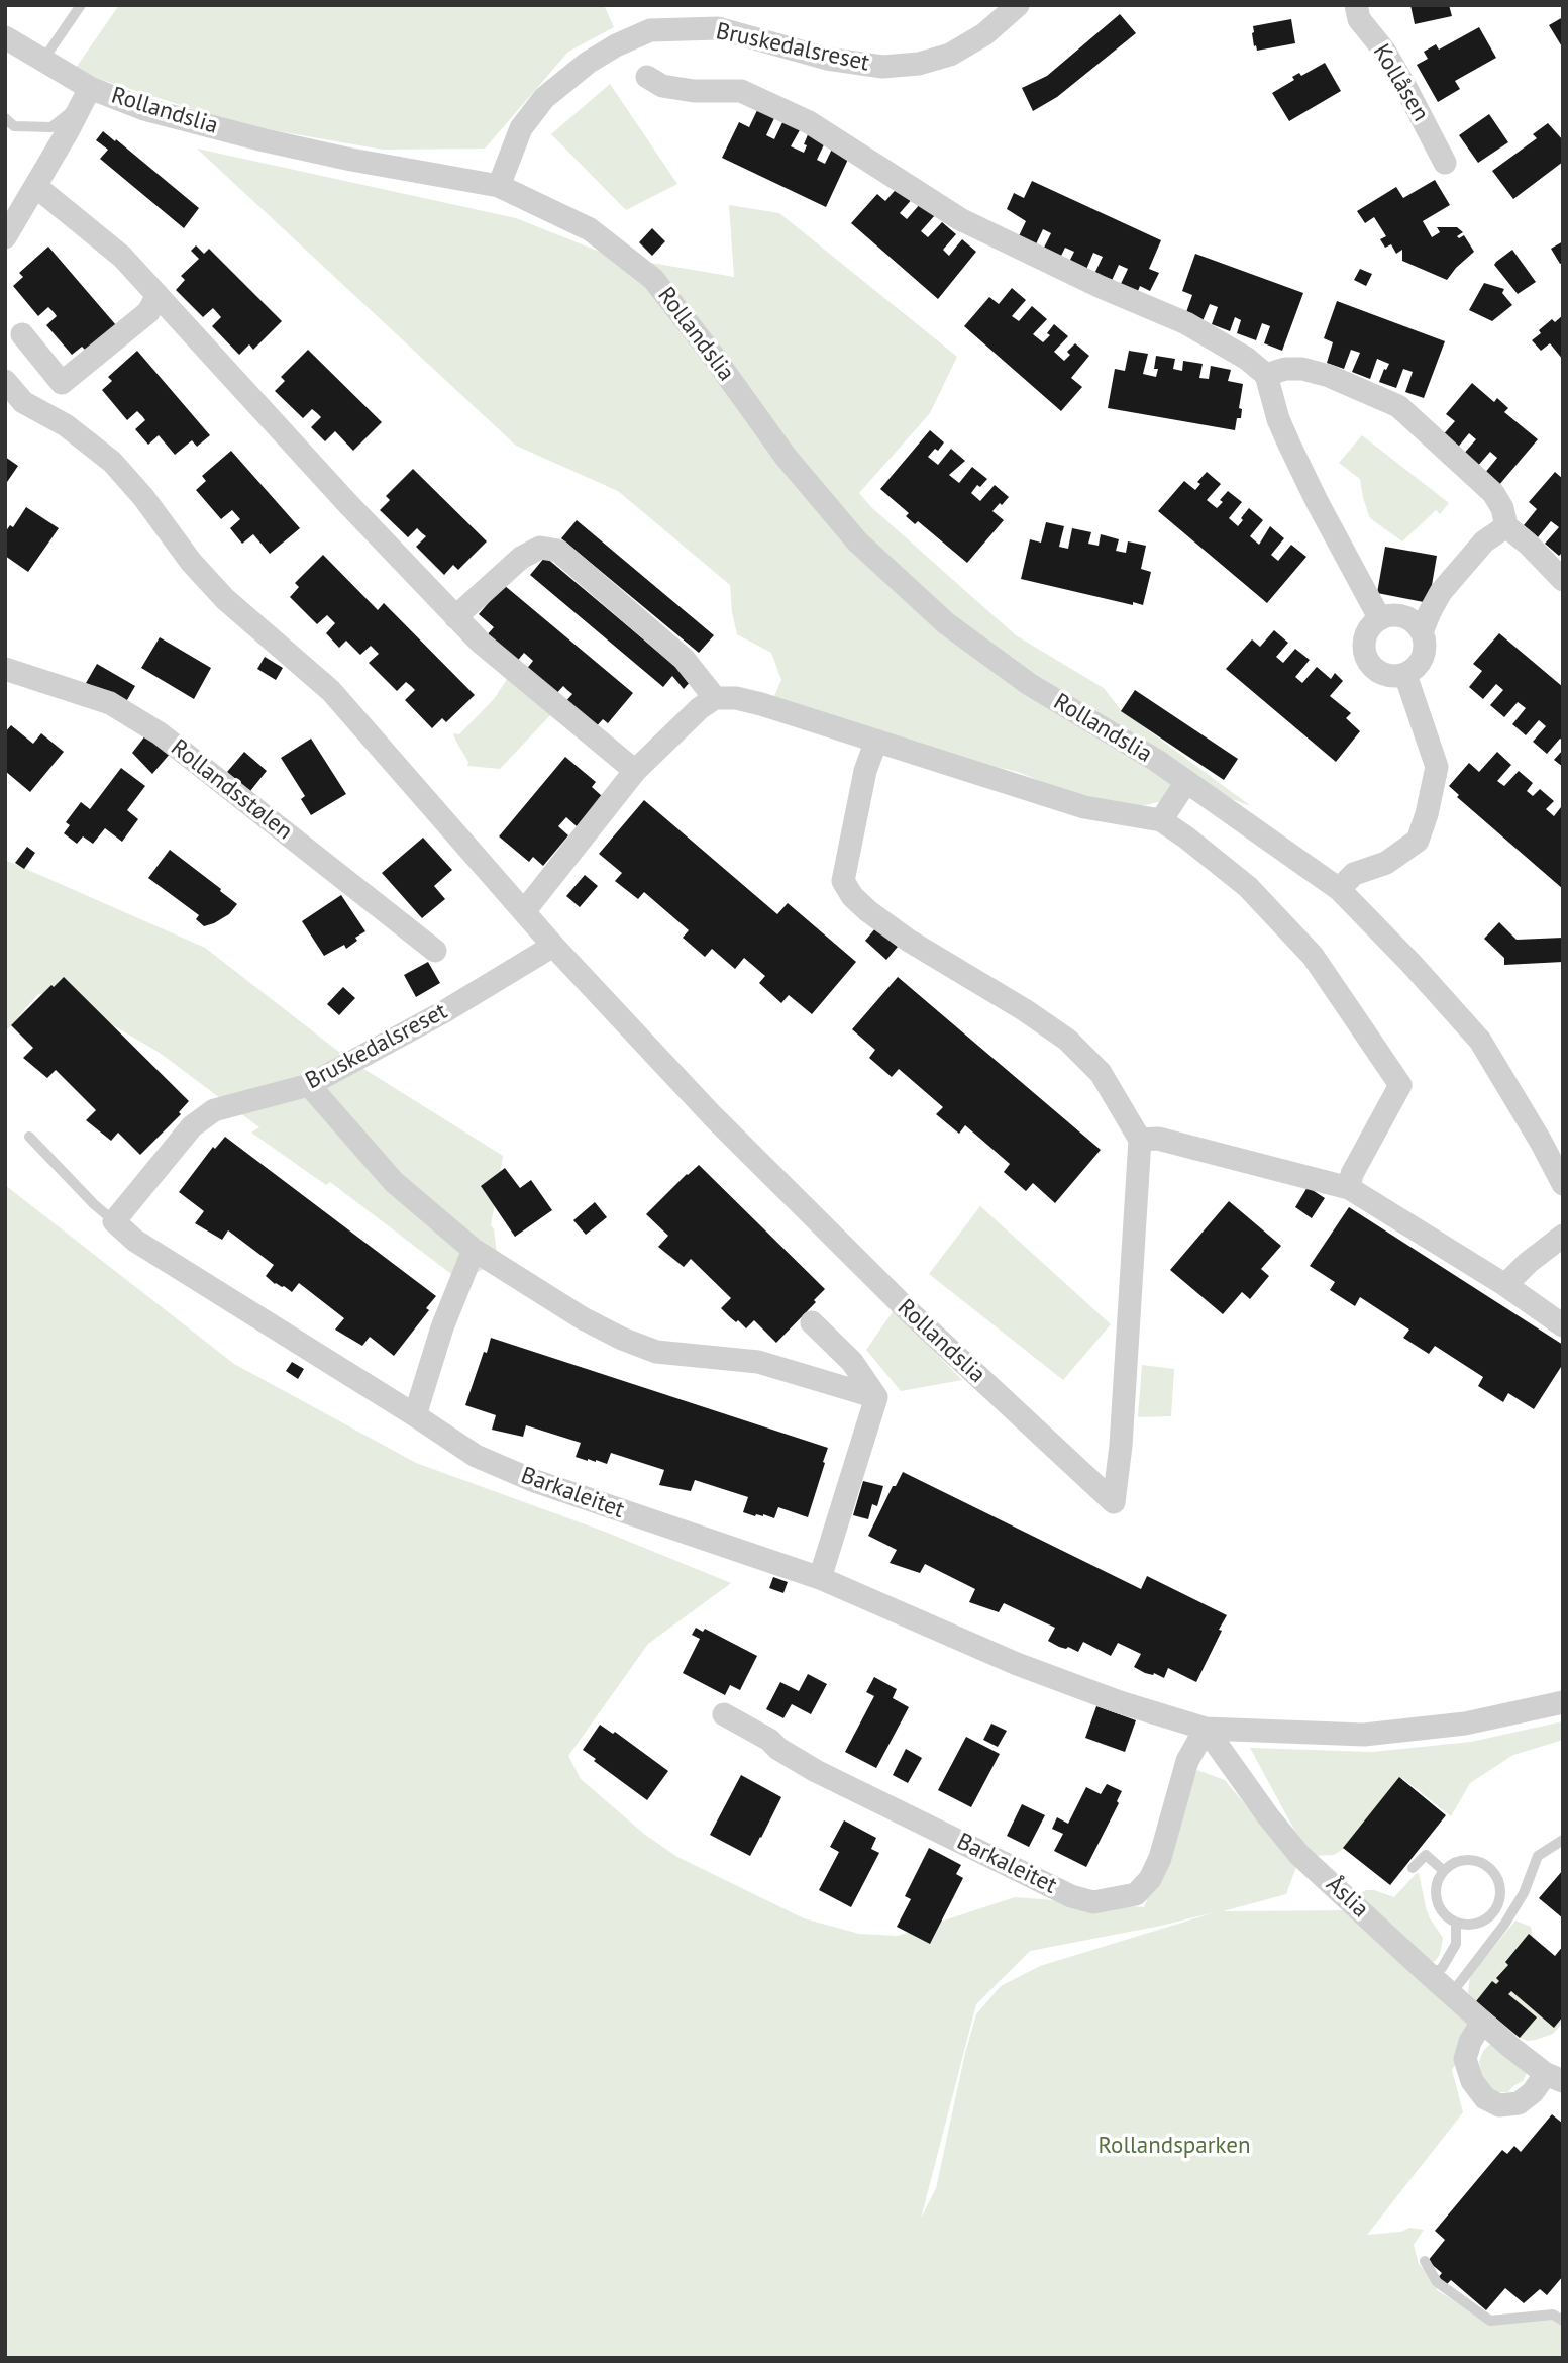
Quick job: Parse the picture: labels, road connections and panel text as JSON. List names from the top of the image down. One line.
{"streets":{"street":["Bruskedalsreset","Kollåsen","Rollandslia","Rollandsstølen","Barkaleitet","Åslia"]},"crossings":[["Bruskedalsreset","Rollandslia"],["Bruskedalsreset","Barkaleitet"],["Barkaleitet","Åslia"]],"parks":["Rollandsparken"]}
